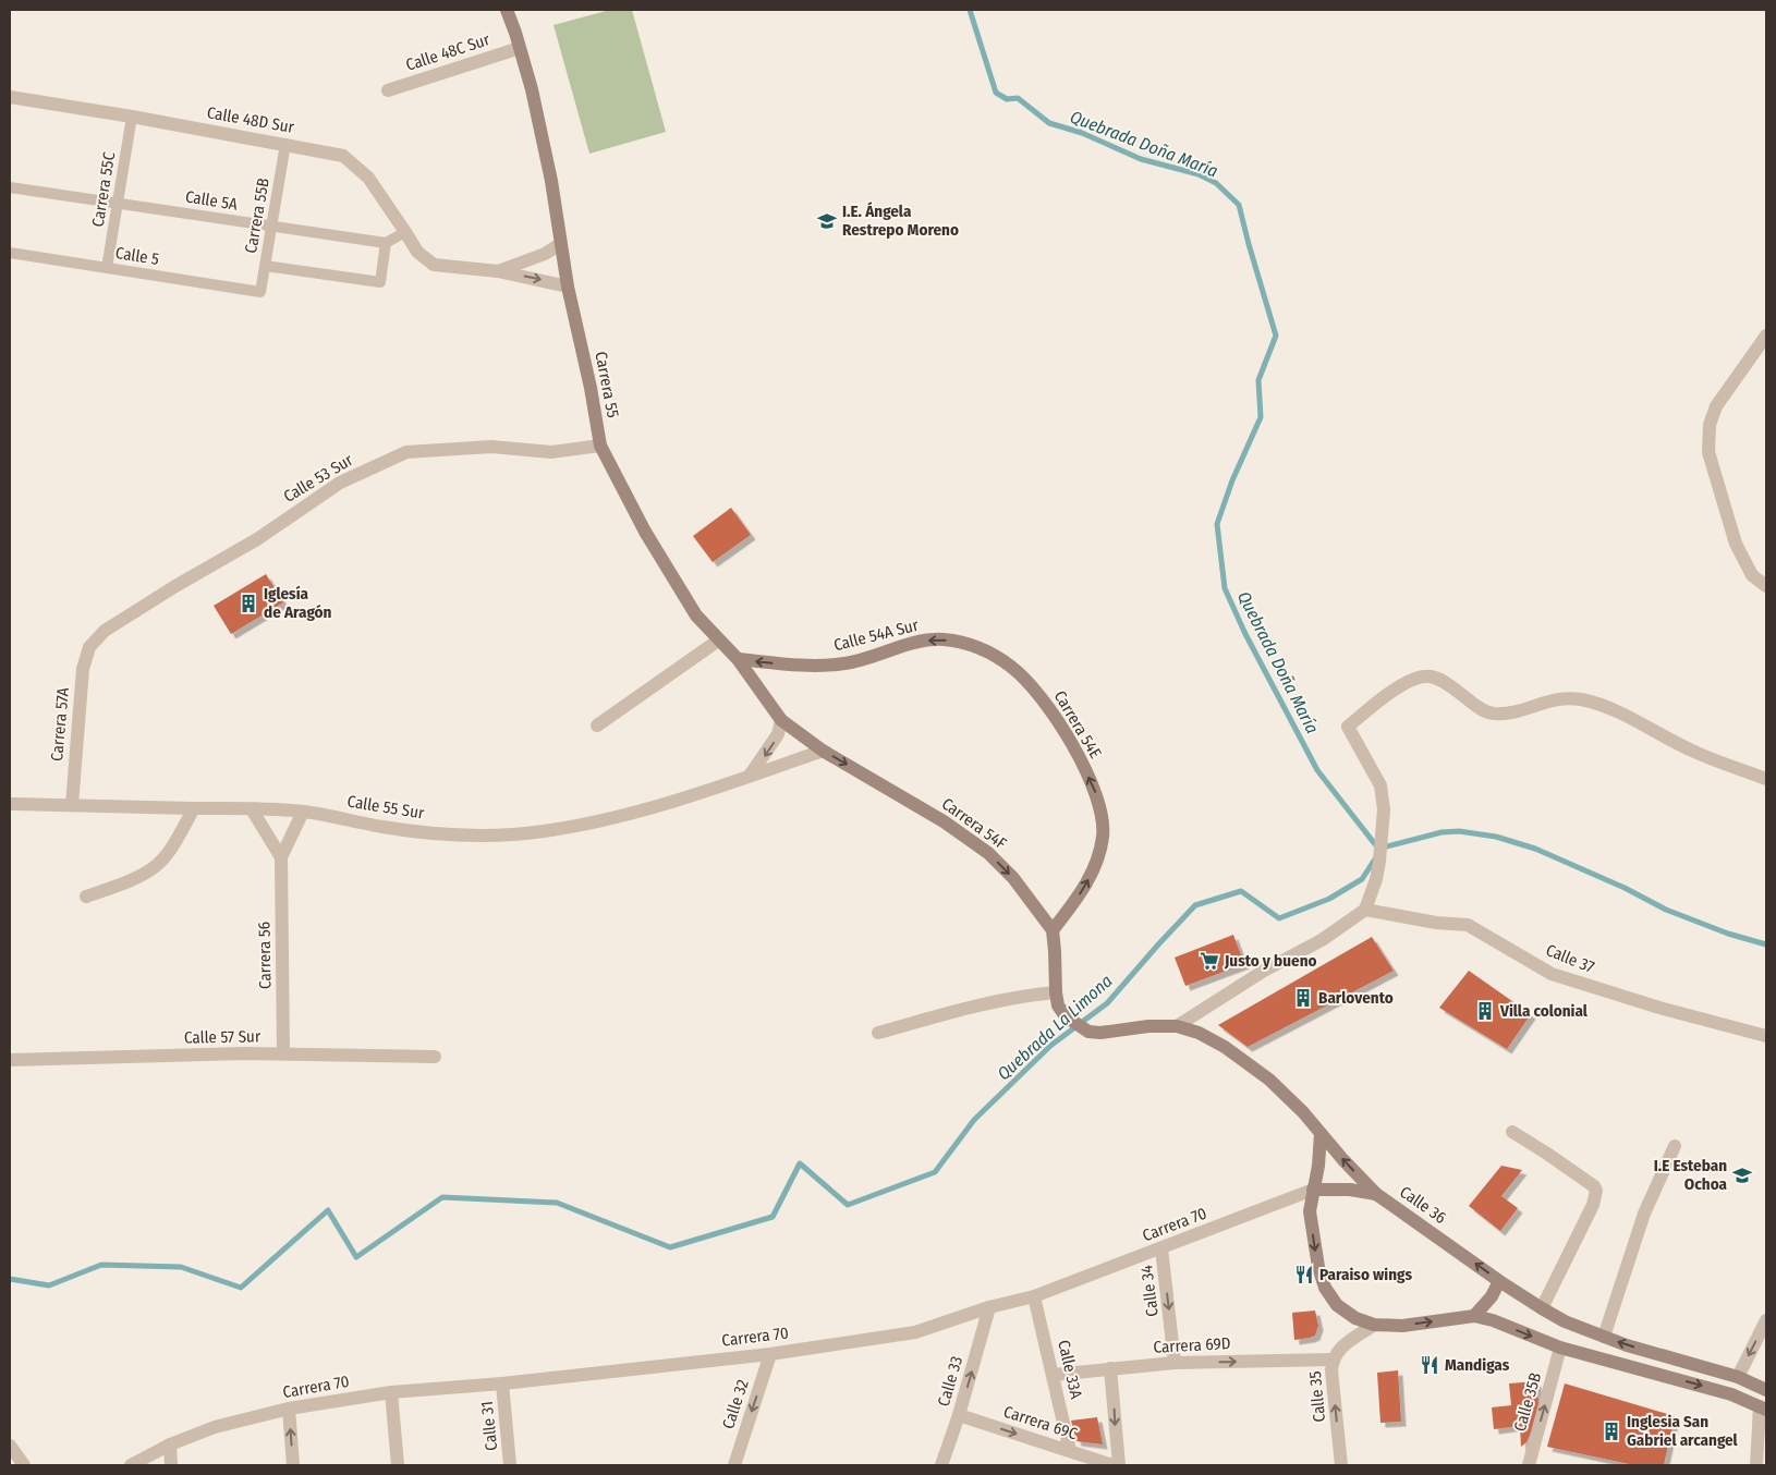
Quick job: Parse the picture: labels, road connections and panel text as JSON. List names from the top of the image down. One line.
{"streets":{"main road":["Carrera 55","Calle 54A Sur","Carrera 54E","Carrera 54F","Calle 36"],"street":["Calle 48C Sur","Calle 48D Sur","Carrera 55C","Calle 5A","Carrera 55B","Calle 5","Calle 53 Sur","Carrera 57A","Calle 55 Sur","Carrera 56","Calle 37","Calle 57 Sur","Carrera 70","Calle 34","Carrera 69D","Calle 33A","Calle 33","Calle 35","Calle 35B","Calle 32","Carrera 69C","Calle 31"]},"crossings":[["Calle 48C Sur","Carrera 55"],["Calle 48D Sur","Carrera 55C"],["Calle 48D Sur","Carrera 55B"],["Carrera 55C","Calle 5A"],["Carrera 55C","Calle 5"],["Calle 5A","Carrera 55B"],["Carrera 55B","Calle 5"],["Carrera 55","Calle 53 Sur"],["Carrera 55","Calle 54A Sur"],["Carrera 55","Carrera 54F"],["Calle 53 Sur","Carrera 57A"],["Calle 54A Sur","Carrera 54E"],["Carrera 57A","Calle 55 Sur"],["Carrera 54E","Carrera 54F"],["Calle 55 Sur","Carrera 54F"],["Calle 55 Sur","Carrera 56"],["Carrera 56","Calle 57 Sur"],["Carrera 70","Calle 34"],["Carrera 70","Calle 33A"],["Carrera 70","Calle 33"],["Carrera 70","Calle 32"],["Carrera 70","Calle 31"],["Calle 34","Carrera 69D"],["Carrera 69D","Calle 33A"],["Carrera 69D","Calle 35"],["Calle 33A","Carrera 69C"],["Calle 33","Carrera 69C"]],"one_way":["Calle 54A Sur","Carrera 54E","Carrera 54F","Calle 34","Carrera 69D","Calle 33","Calle 35","Calle 35B","Calle 32","Carrera 69C"],"water":["Quebrada Doña María","Quebrada La Limona"],"places":{"school or university":["I.E. Ángela Restrepo Moreno","I.E Esteban Ochoa"],"building":["Iglesía de Aragón","Barlovento","Villa colonial","Inglesia San Gabriel arcangel"],"supermarket":["Justo y bueno"],"restaurant":["Paraiso wings","Mandigas"]}}
